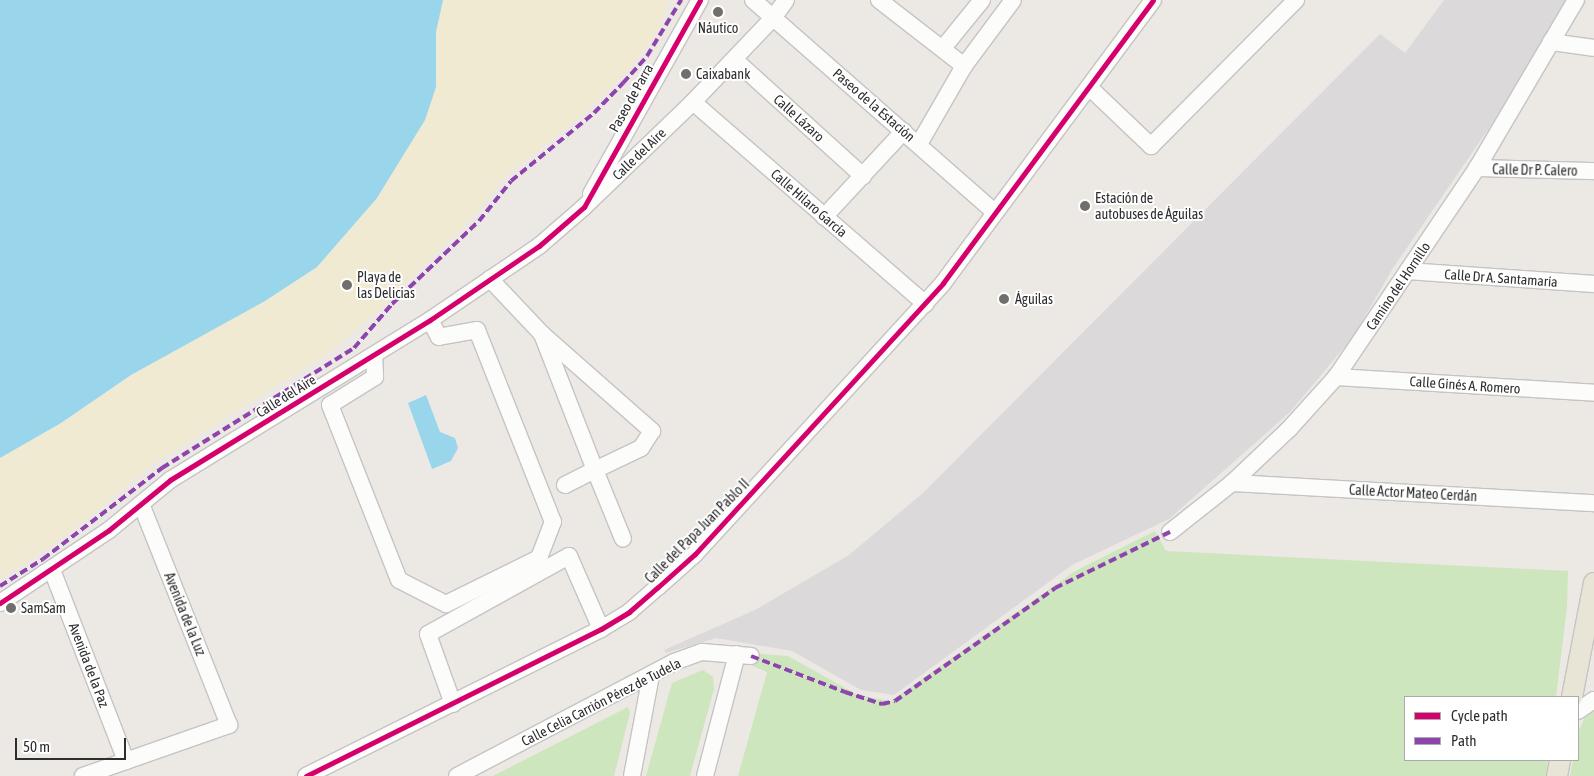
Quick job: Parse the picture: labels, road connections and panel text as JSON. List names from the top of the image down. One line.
{"streets":{"street":["Paseo de Parra","Paseo de la Estación","Calle Lázaro","Calle del Aire","Calle Dr P. Calero","Calle Hilaro García","Calle Dr A. Santamaría","Camino del Hornillo","Calle Ginés A. Romero","Calle Actor Mateo Cerdán","Calle del Papa Juan Pablo II","Avenida de la Luz","Avenida de la Paz","Calle Celia Carrión Pérez de Tudela"]},"crossings":[["Paseo de Parra","Calle del Aire"],["Paseo de la Estación","Calle del Aire"],["Paseo de la Estación","Calle del Papa Juan Pablo II"],["Calle Lázaro","Calle del Aire"],["Calle del Aire","Calle Hilaro García"],["Calle del Aire","Avenida de la Luz"],["Calle del Aire","Avenida de la Paz"],["Calle Dr P. Calero","Camino del Hornillo"],["Calle Hilaro García","Calle del Papa Juan Pablo II"],["Calle Dr A. Santamaría","Camino del Hornillo"],["Camino del Hornillo","Calle Ginés A. Romero"],["Camino del Hornillo","Calle Actor Mateo Cerdán"],["Avenida de la Luz","Avenida de la Paz"]],"places":["Náutico","Caixabank","Estación de autobuses de Águilas","Playa de las Delicias","Águilas","SamSam"],"legend":["Cycle path","Path"],"scale_bar":"50 m"}
